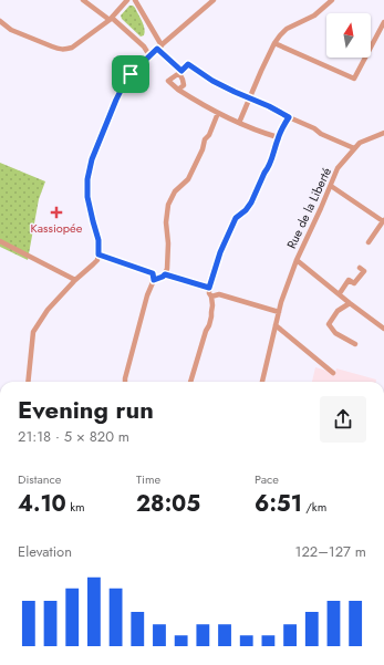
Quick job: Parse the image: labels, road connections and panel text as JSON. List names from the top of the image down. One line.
{"streets":{"street":["Rue de la Liberté"]},"places":{"health":["Kassiopée"]},"north":"top","page":{"heading":["Evening run","21:18 · 5 × 820 m"],"stats":[["Distance","4.10 km"],["Time","28:05"],["Pace","6:51 /km"]],"chart":["Elevation","122–127 m"]}}
